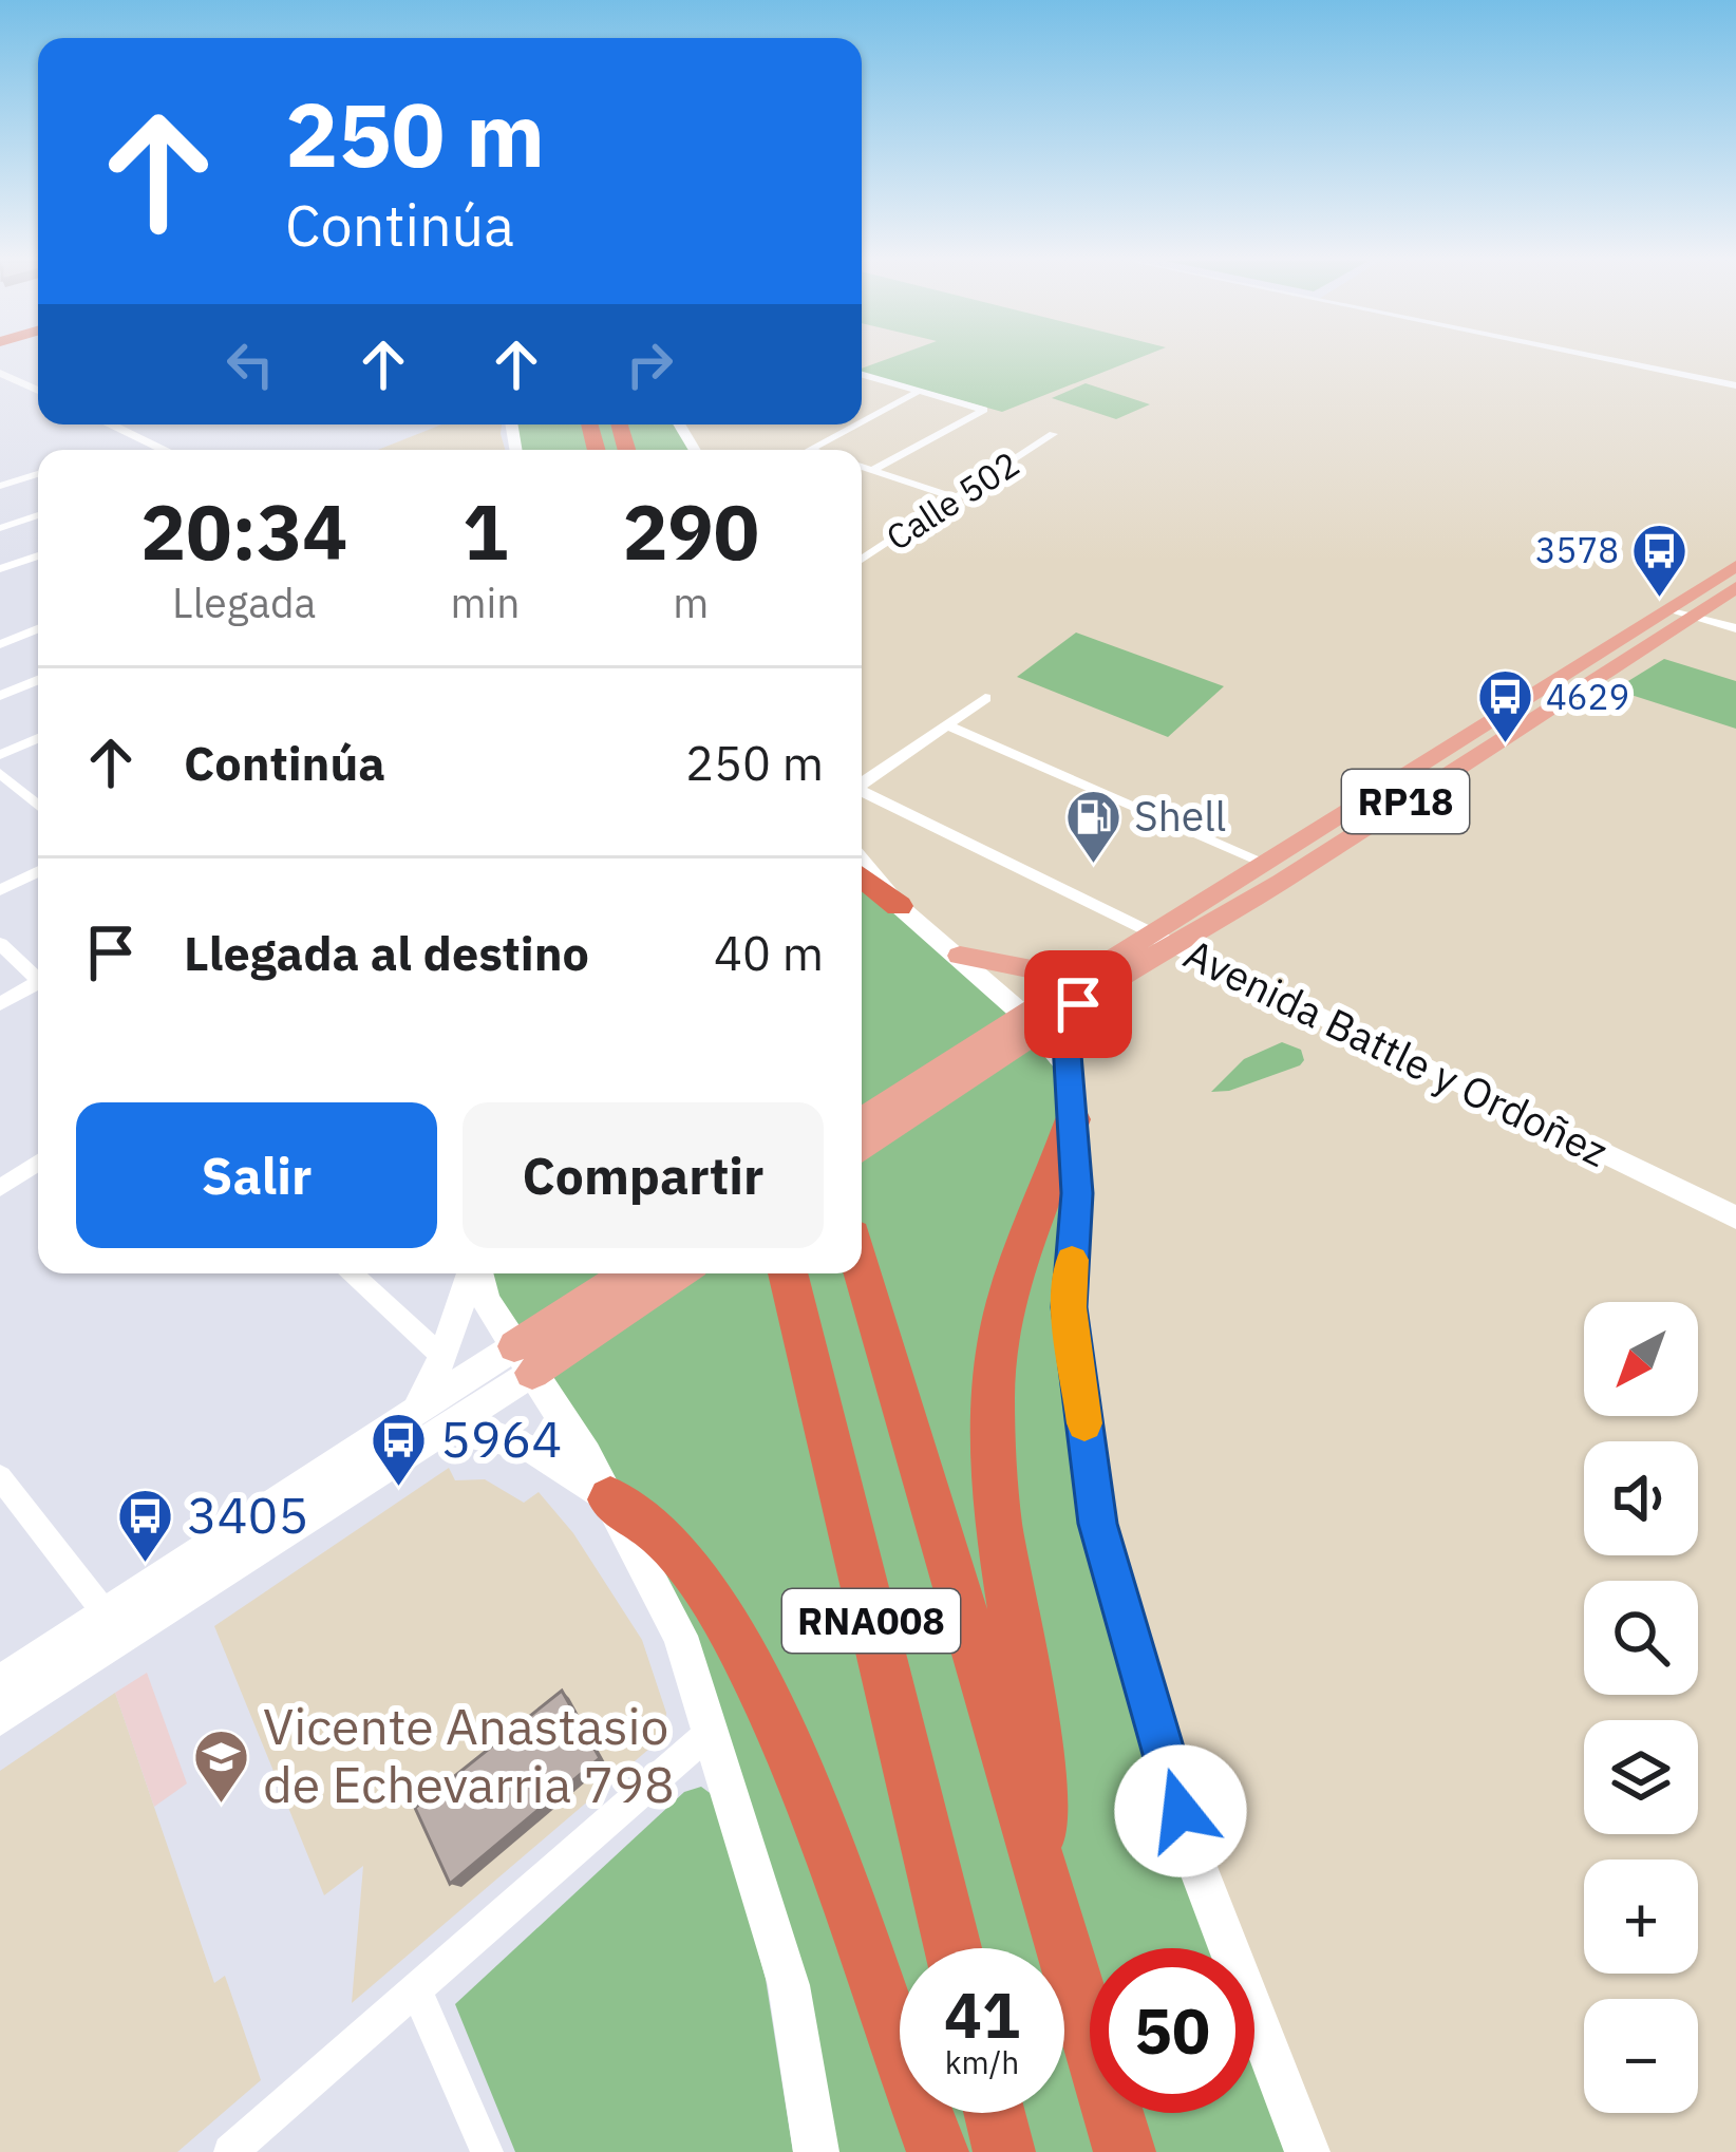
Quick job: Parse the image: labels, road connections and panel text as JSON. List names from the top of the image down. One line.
{"streets":{"highway":["RNA008"],"main road":["RP18","Avenida Battle y Ordoñez"],"street":["Calle 502"]},"crossings":[["RP18","Avenida Battle y Ordoñez"]],"places":{"bus stop":["3578","4629","5964","3405"],"fuel station":["Shell"],"school or university":["Vicente Anastasio de Echevarria 798"]},"north":"bottom left","page":{"turn":["250 m","Continúa"],"eta":["20:34","Llegada","1","min","290","m"],"list":[{"name":"Continúa","value":"250 m"},{"name":"Llegada al destino","value":"40 m"}],"buttons":["Salir","Compartir"],"map_buttons":["+","−"],"speed":"41 km/h","limit":"50"}}
